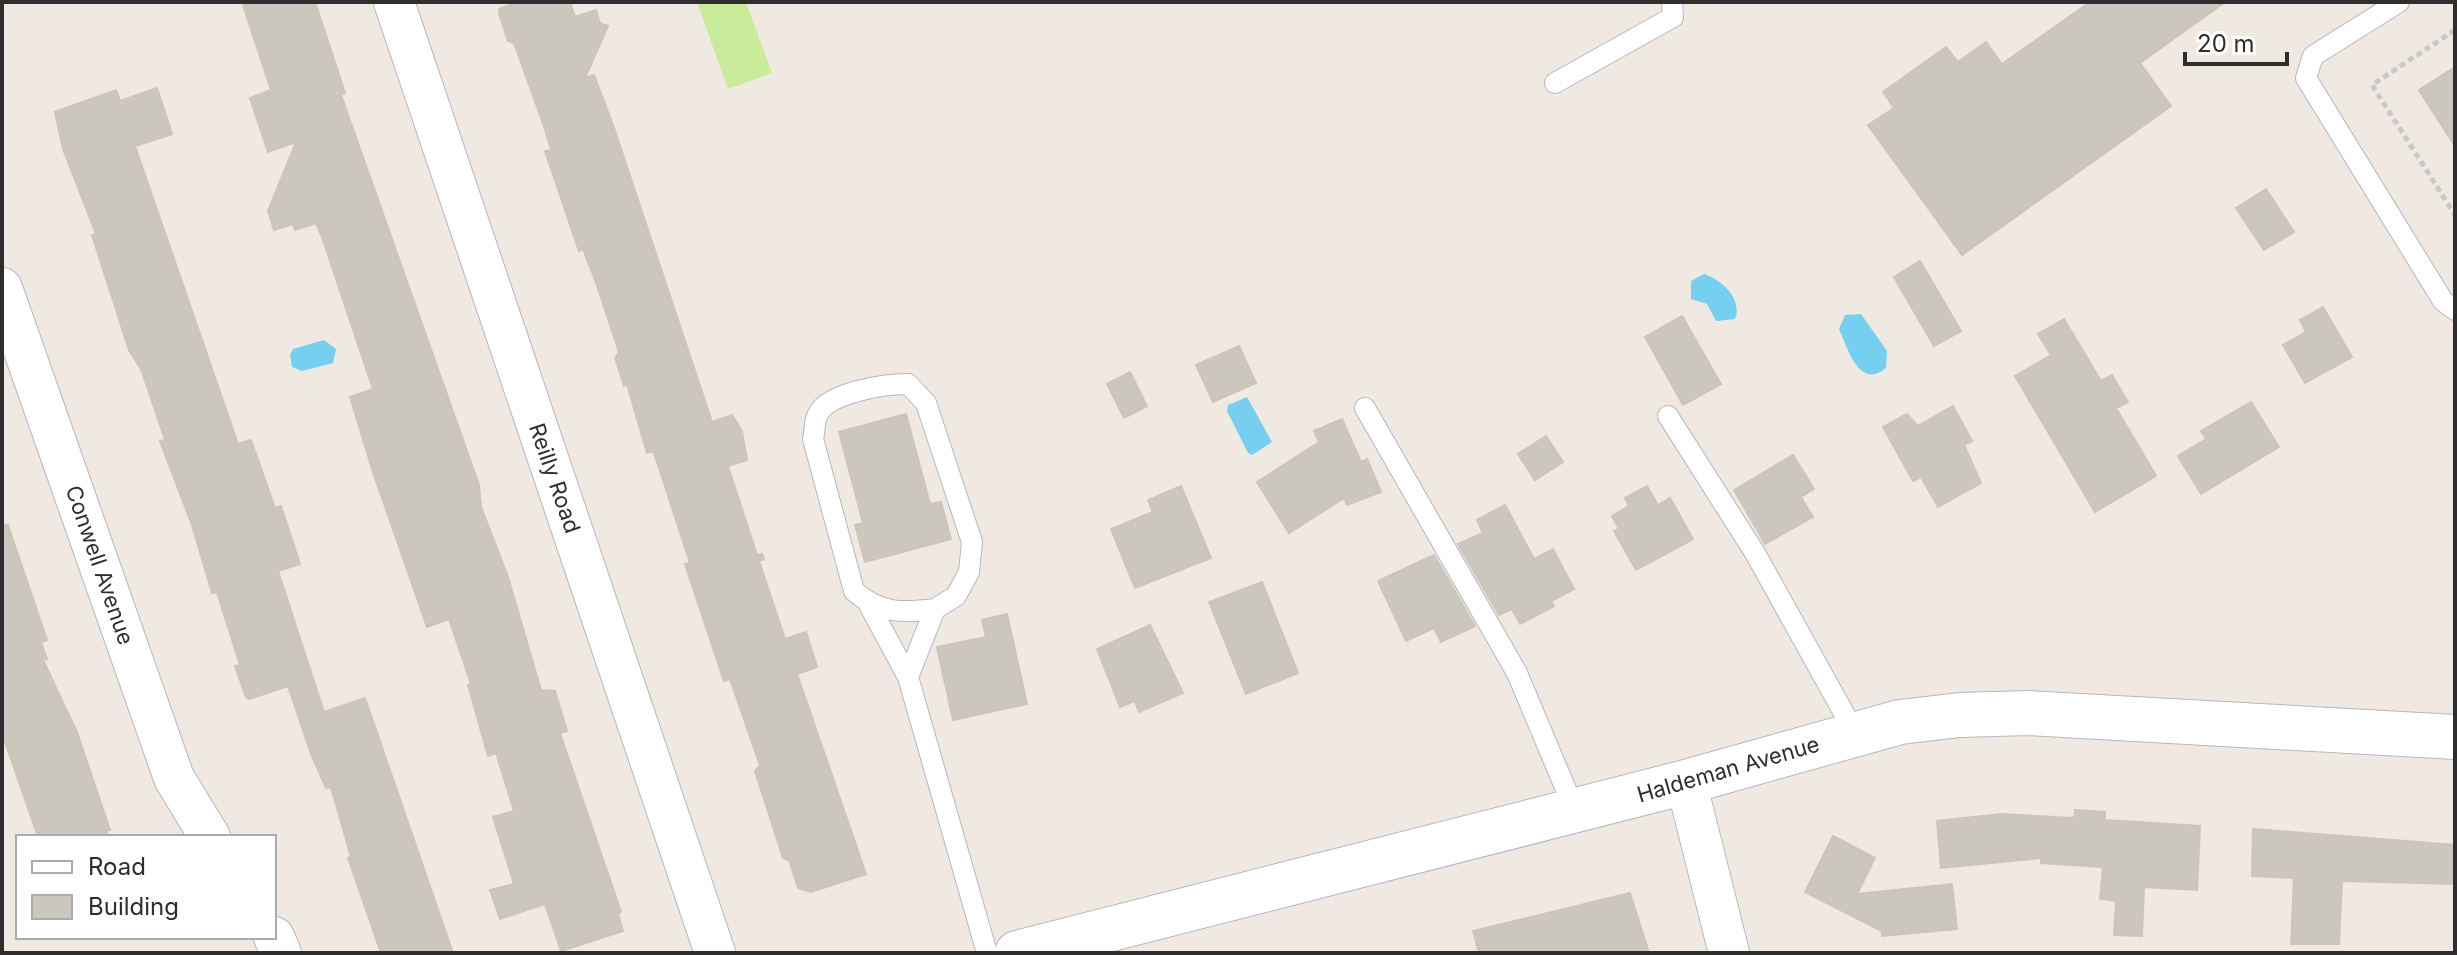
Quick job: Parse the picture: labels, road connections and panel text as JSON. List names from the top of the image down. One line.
{"streets":{"main road":["Haldeman Avenue"],"street":["Reilly Road","Conwell Avenue"]},"legend":["Road","Building"],"scale_bar":"20 m"}
